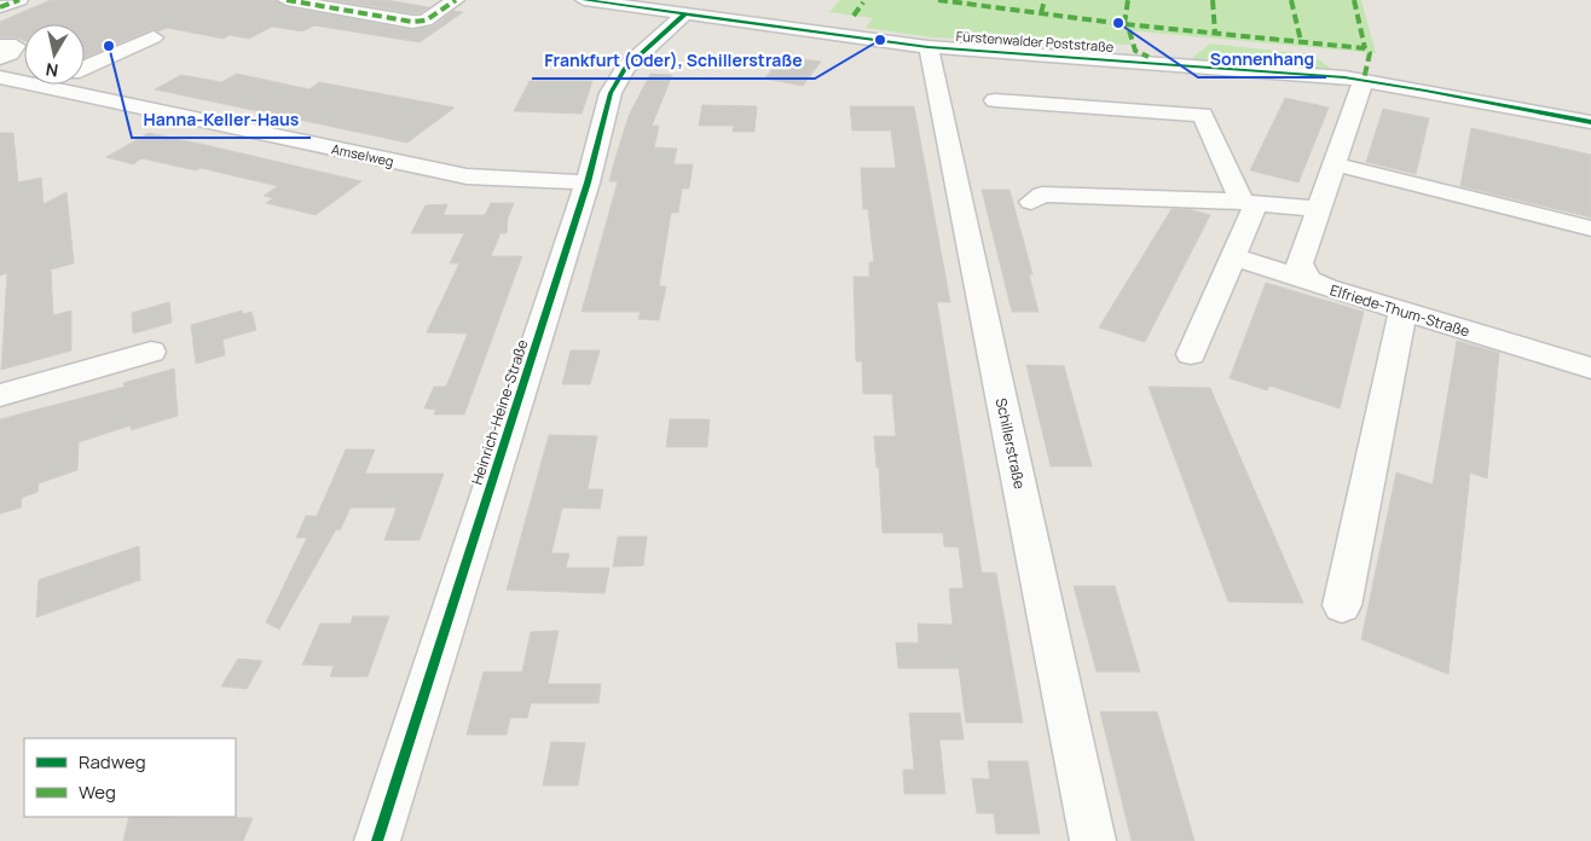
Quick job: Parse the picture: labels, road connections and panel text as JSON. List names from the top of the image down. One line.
{"streets":{"street":["Fürstenwalder Poststraße","Amselweg","Elfriede-Thum-Straße","Heinrich-Heine-Straße","Schillerstraße"]},"crossings":[["Fürstenwalder Poststraße","Heinrich-Heine-Straße"],["Fürstenwalder Poststraße","Schillerstraße"],["Amselweg","Heinrich-Heine-Straße"]],"places":["Sonnenhang","Frankfurt (Oder), Schillerstraße","Hanna-Keller-Haus"],"legend":["Radweg","Weg"],"north":"bottom"}
